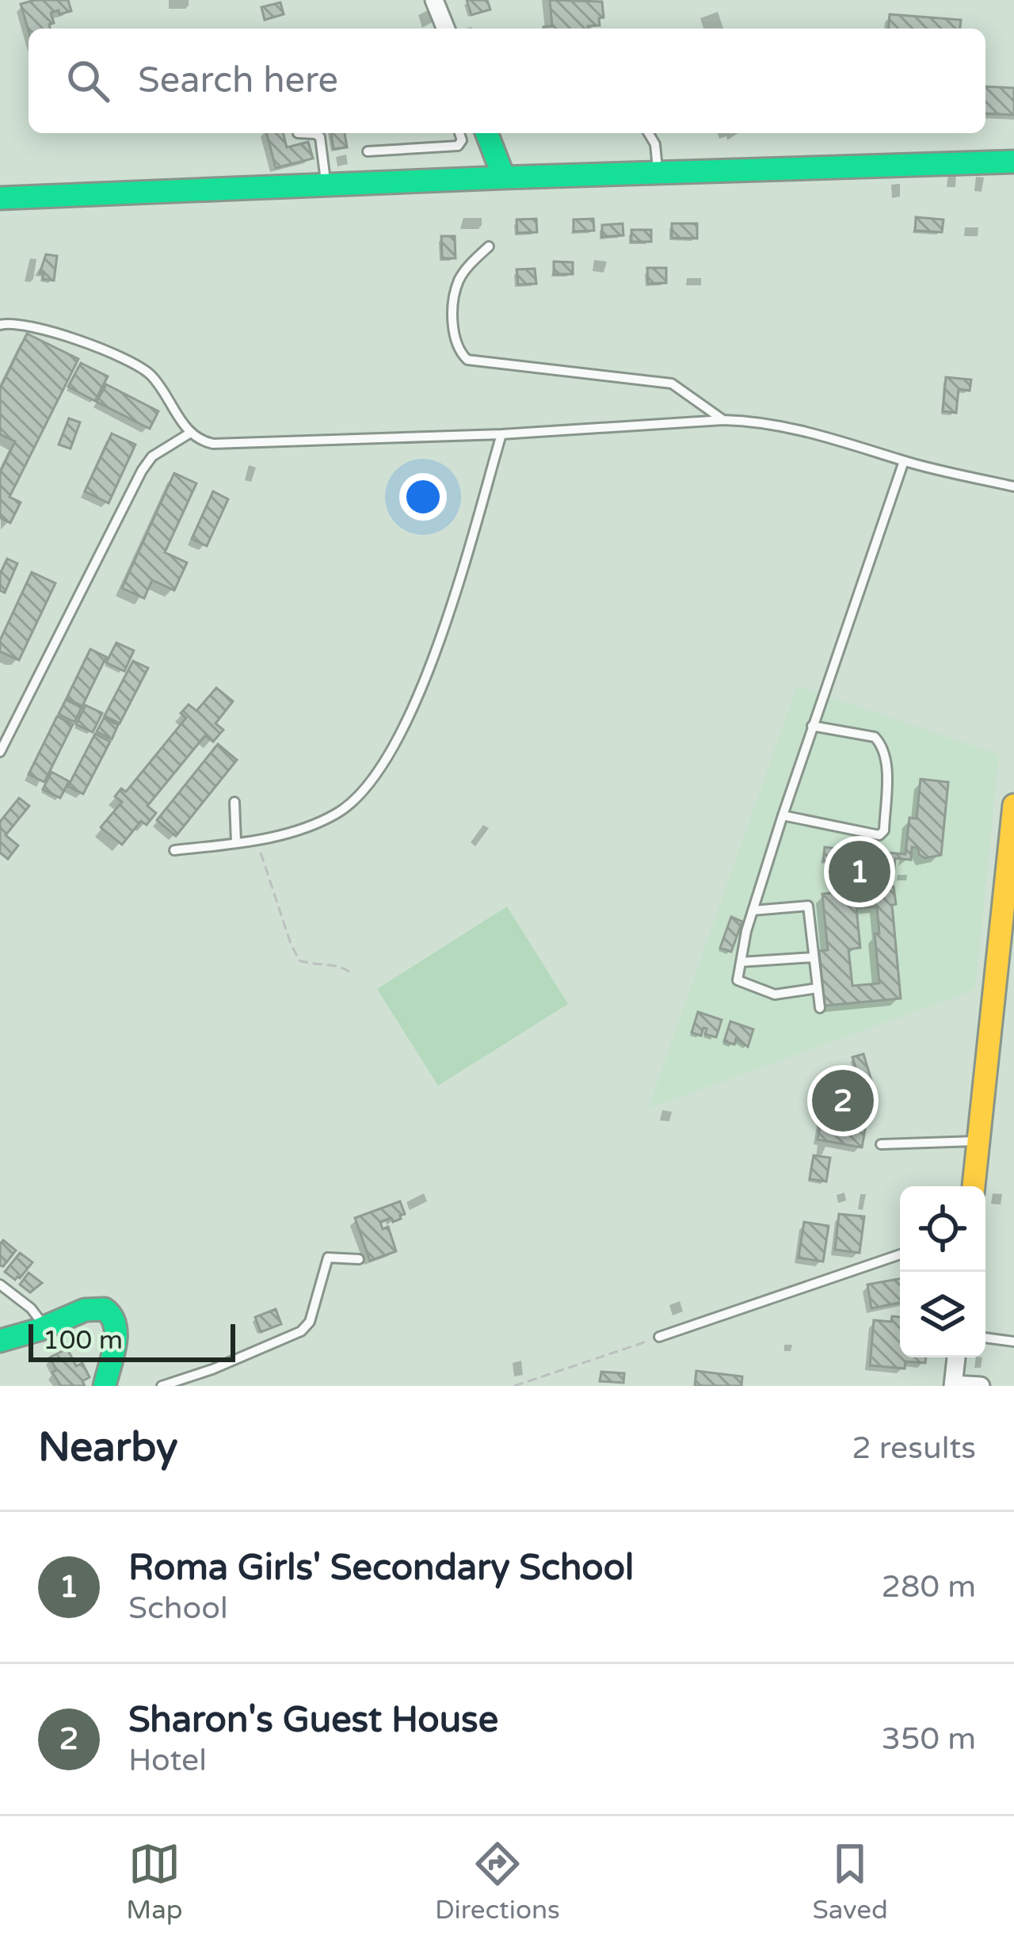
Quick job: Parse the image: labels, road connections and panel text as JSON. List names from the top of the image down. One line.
{"scale_bar":"100 m","page":{"search":"Search here","pins":["1","2"],"scale":"100 m","heading":["Nearby","2 results"],"list":[{"mark":"1","name":"Roma Girls' Secondary School","note":"School","value":"280 m"},{"mark":"2","name":"Sharon's Guest House","note":"Hotel","value":"350 m"}],"nav":["Map","Directions","Saved"]}}
